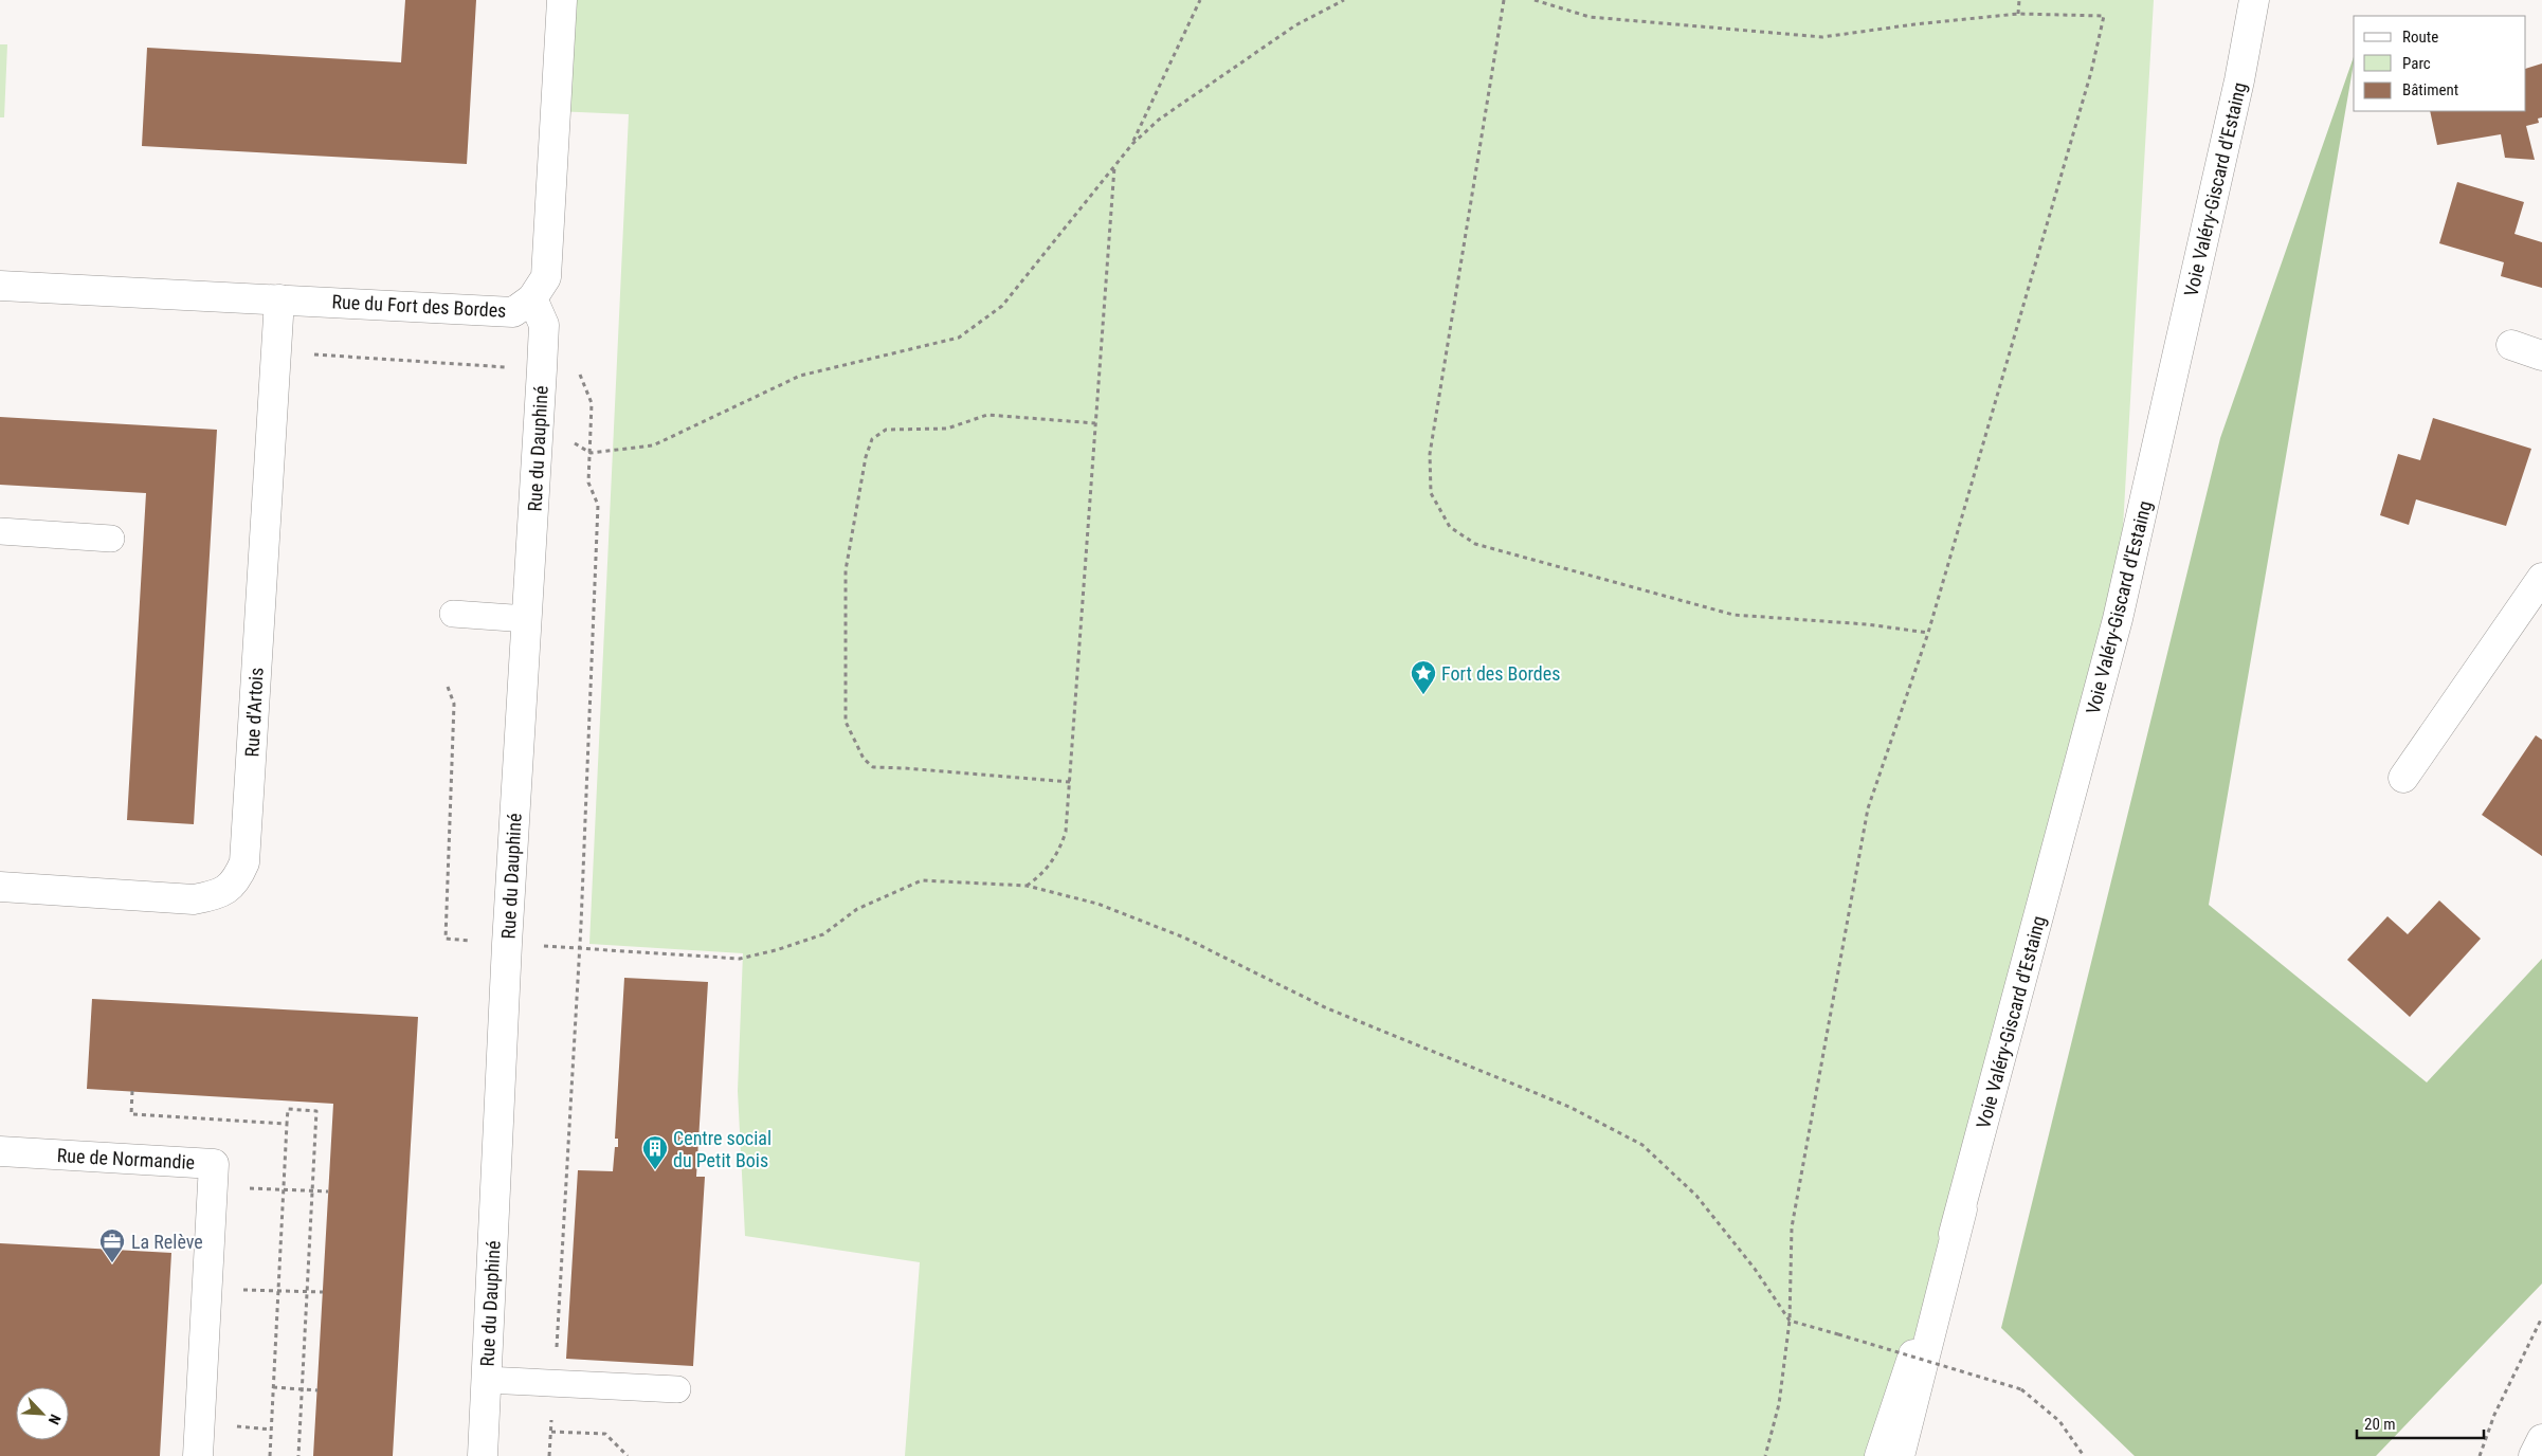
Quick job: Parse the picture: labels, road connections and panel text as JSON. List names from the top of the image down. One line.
{"streets":{"main road":["Voie Valéry-Giscard d'Estaing","Rue du Fort des Bordes","Rue du Dauphiné","Rue d'Artois","Rue de Normandie"]},"crossings":[["Rue du Fort des Bordes","Rue du Dauphiné"],["Rue du Fort des Bordes","Rue d'Artois"]],"places":{"place":["Fort des Bordes"],"building":["Centre social du Petit Bois"],"office":["La Relève"]},"legend":["Route","Parc","Bâtiment"],"scale_bar":"20 m","north":"bottom right"}
